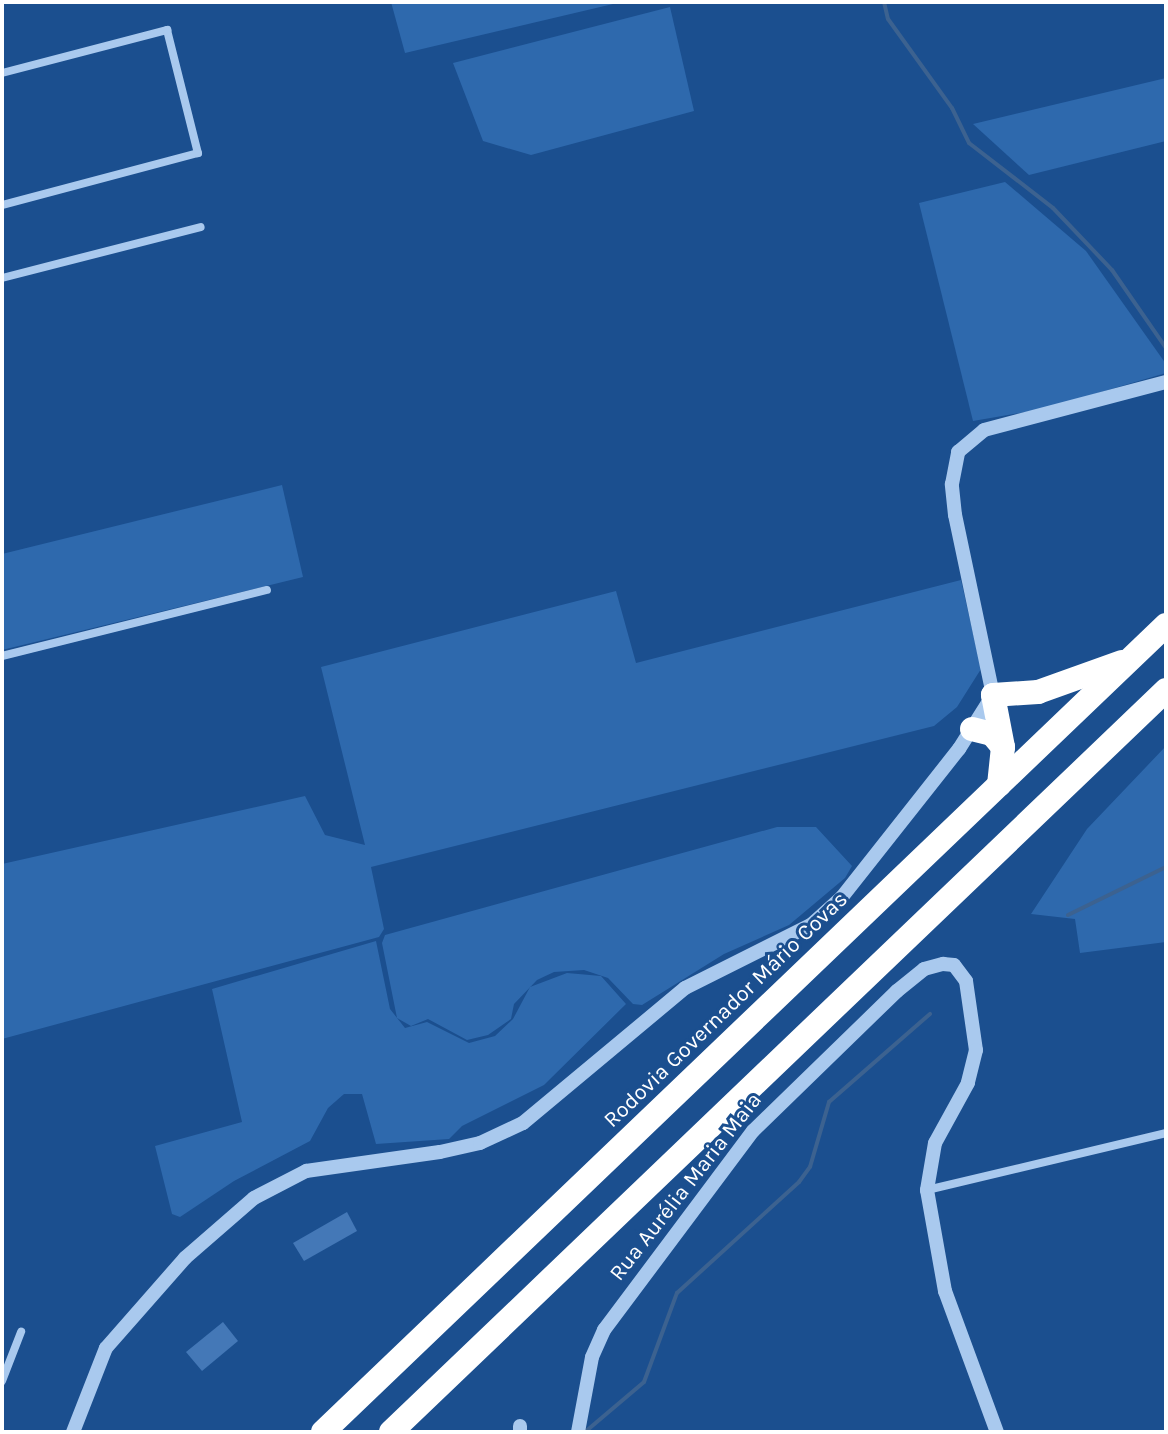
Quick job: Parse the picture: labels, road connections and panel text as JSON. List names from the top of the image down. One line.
{"streets":{"highway":["Rodovia Governador Mário Covas"],"street":["Rua Aurélia Maria Maia"]}}
